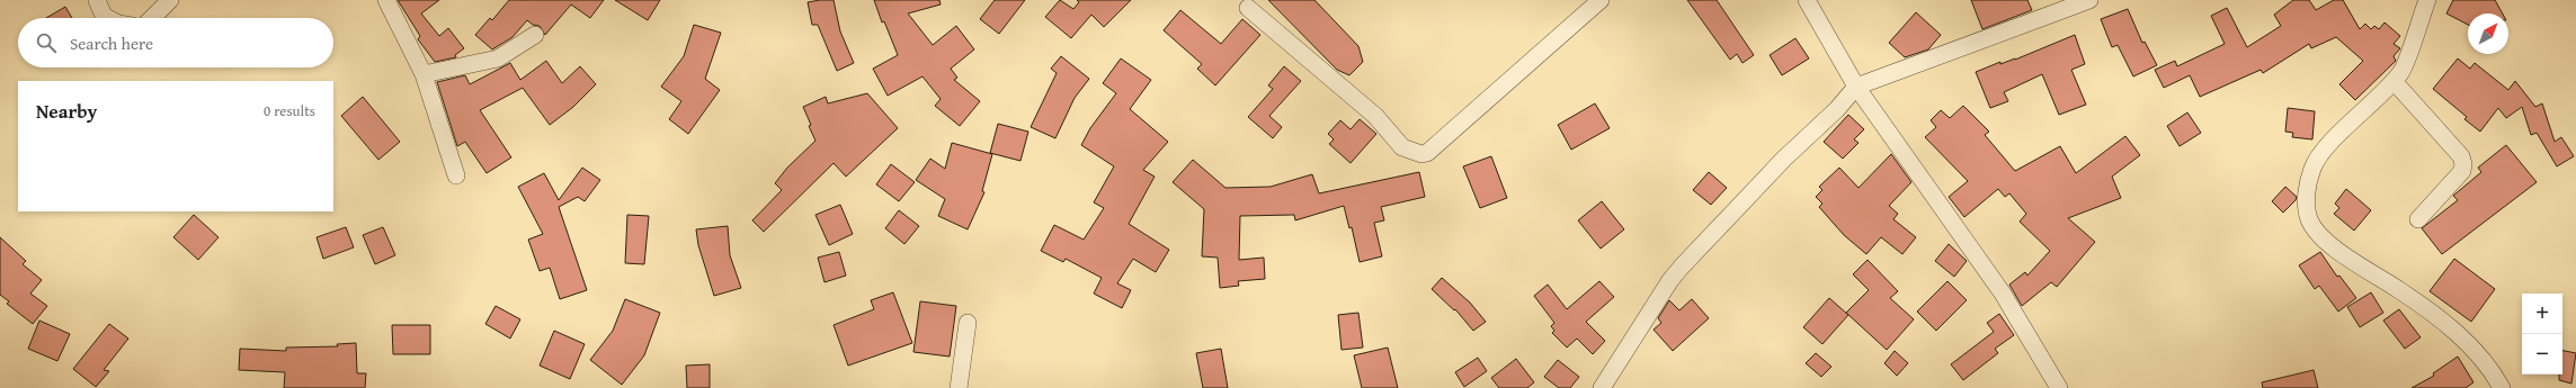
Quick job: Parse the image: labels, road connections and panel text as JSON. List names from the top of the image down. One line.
{"north":"top right","page":{"search":"Search here","heading":["Nearby","0 results"],"map_buttons":["+","−"]}}
